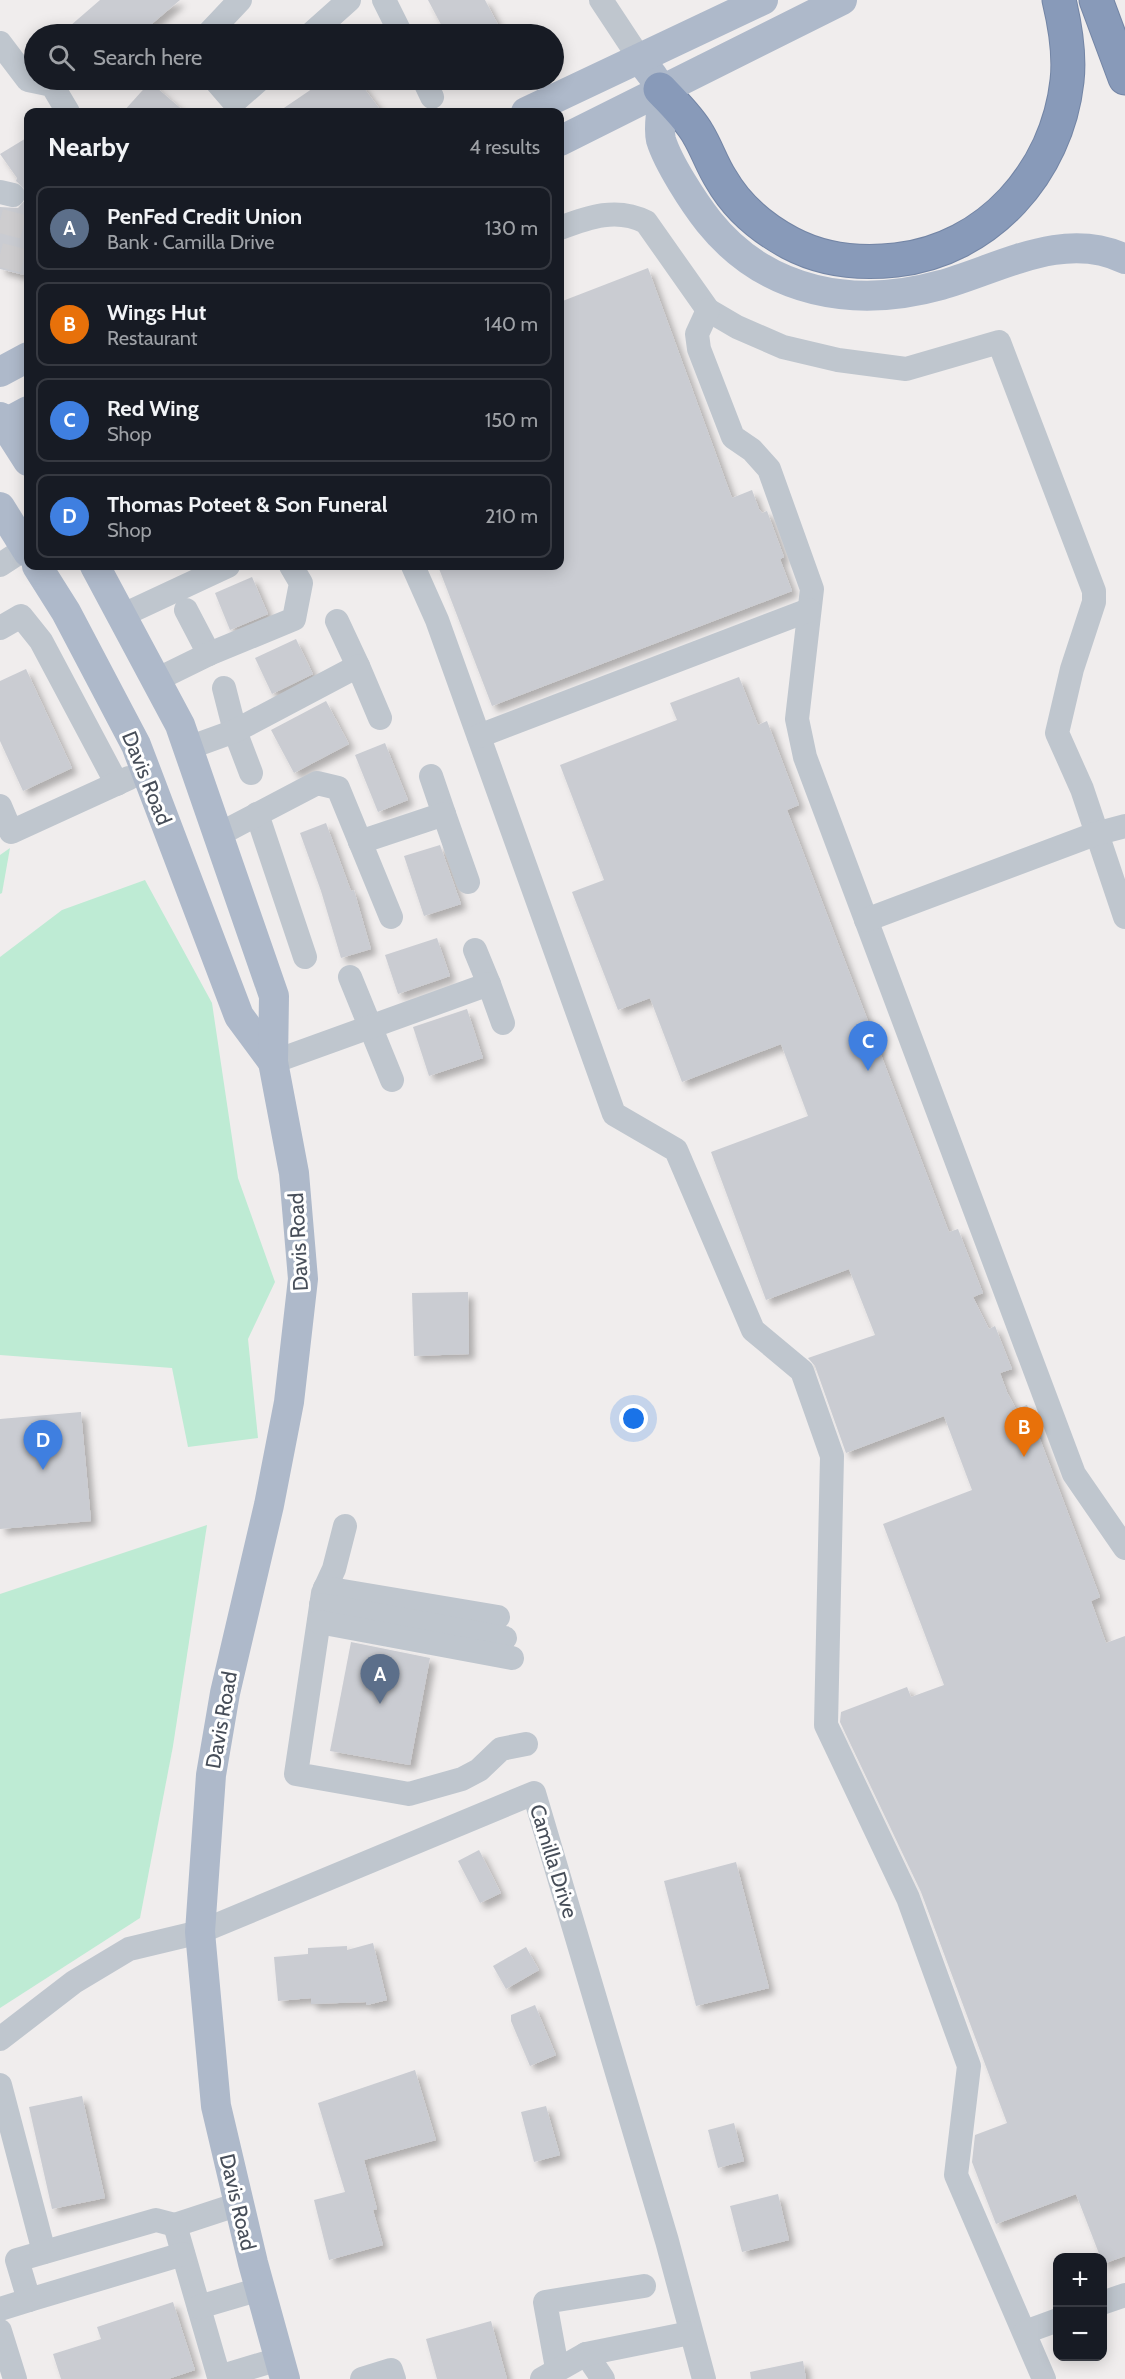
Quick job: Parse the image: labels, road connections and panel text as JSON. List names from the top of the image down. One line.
{"streets":{"main road":["Davis Road"],"street":["Camilla Drive"]},"crossings":[["Davis Road","Camilla Drive"]],"page":{"search":"Search here","heading":["Nearby","4 results"],"list":[{"mark":"A","name":"PenFed Credit Union","note":"Bank · Camilla Drive","value":"130 m"},{"mark":"B","name":"Wings Hut","note":"Restaurant","value":"140 m"},{"mark":"C","name":"Red Wing","note":"Shop","value":"150 m"},{"mark":"D","name":"Thomas Poteet & Son Funeral","note":"Shop","value":"210 m"}],"pins":["C","B","D","A"],"map_buttons":["+","−"]}}
